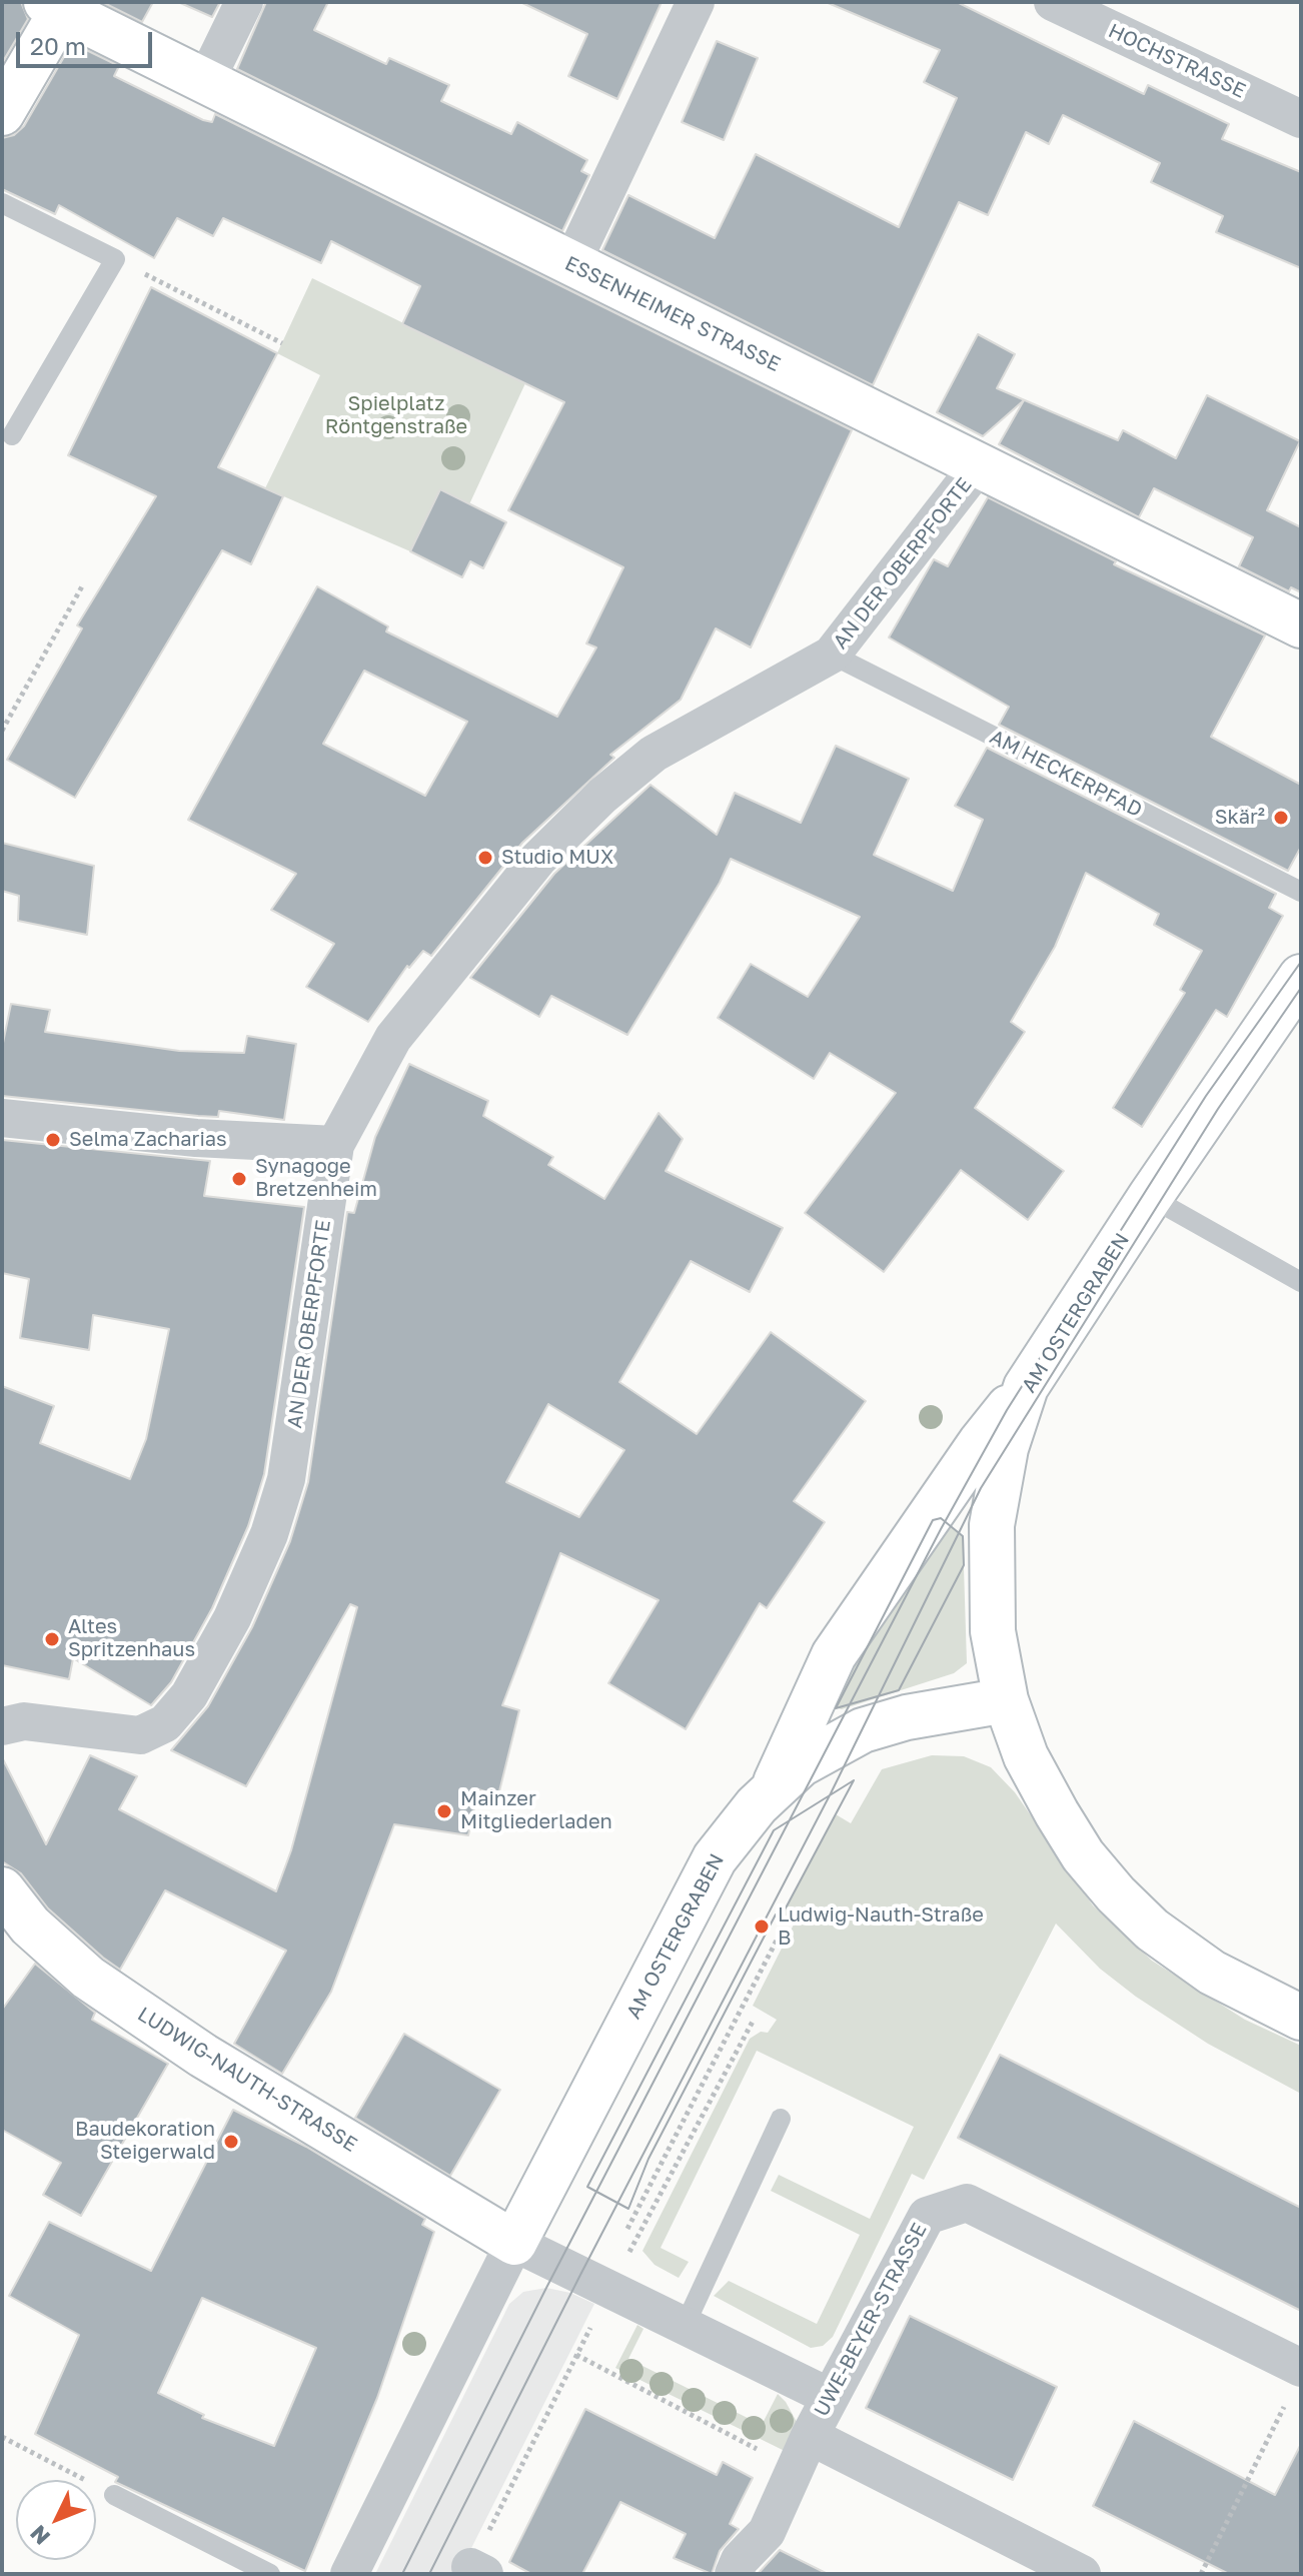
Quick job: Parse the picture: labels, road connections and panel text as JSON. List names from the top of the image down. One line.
{"streets":{"street":["HOCHSTRASSE","ESSENHEIMER STRASSE","AN DER OBERPFORTE","AM OSTERGRABEN","LUDWIG-NAUTH-STRASSE","UWE-BEYER-STRASSE"],"lane":["AM HECKERPFAD"]},"crossings":[["ESSENHEIMER STRASSE","AN DER OBERPFORTE"],["AN DER OBERPFORTE","AM HECKERPFAD"],["AM OSTERGRABEN","LUDWIG-NAUTH-STRASSE"]],"parks":["Spielplatz Röntgenstraße"],"places":["Skär²","Studio MUX","Selma Zacharias","Synagoge Bretzenheim","Altes Spritzenhaus","Mainzer Mitgliederladen","Ludwig-Nauth-Straße B","Baudekoration Steigerwald"],"scale_bar":"20 m","north":"bottom left"}
